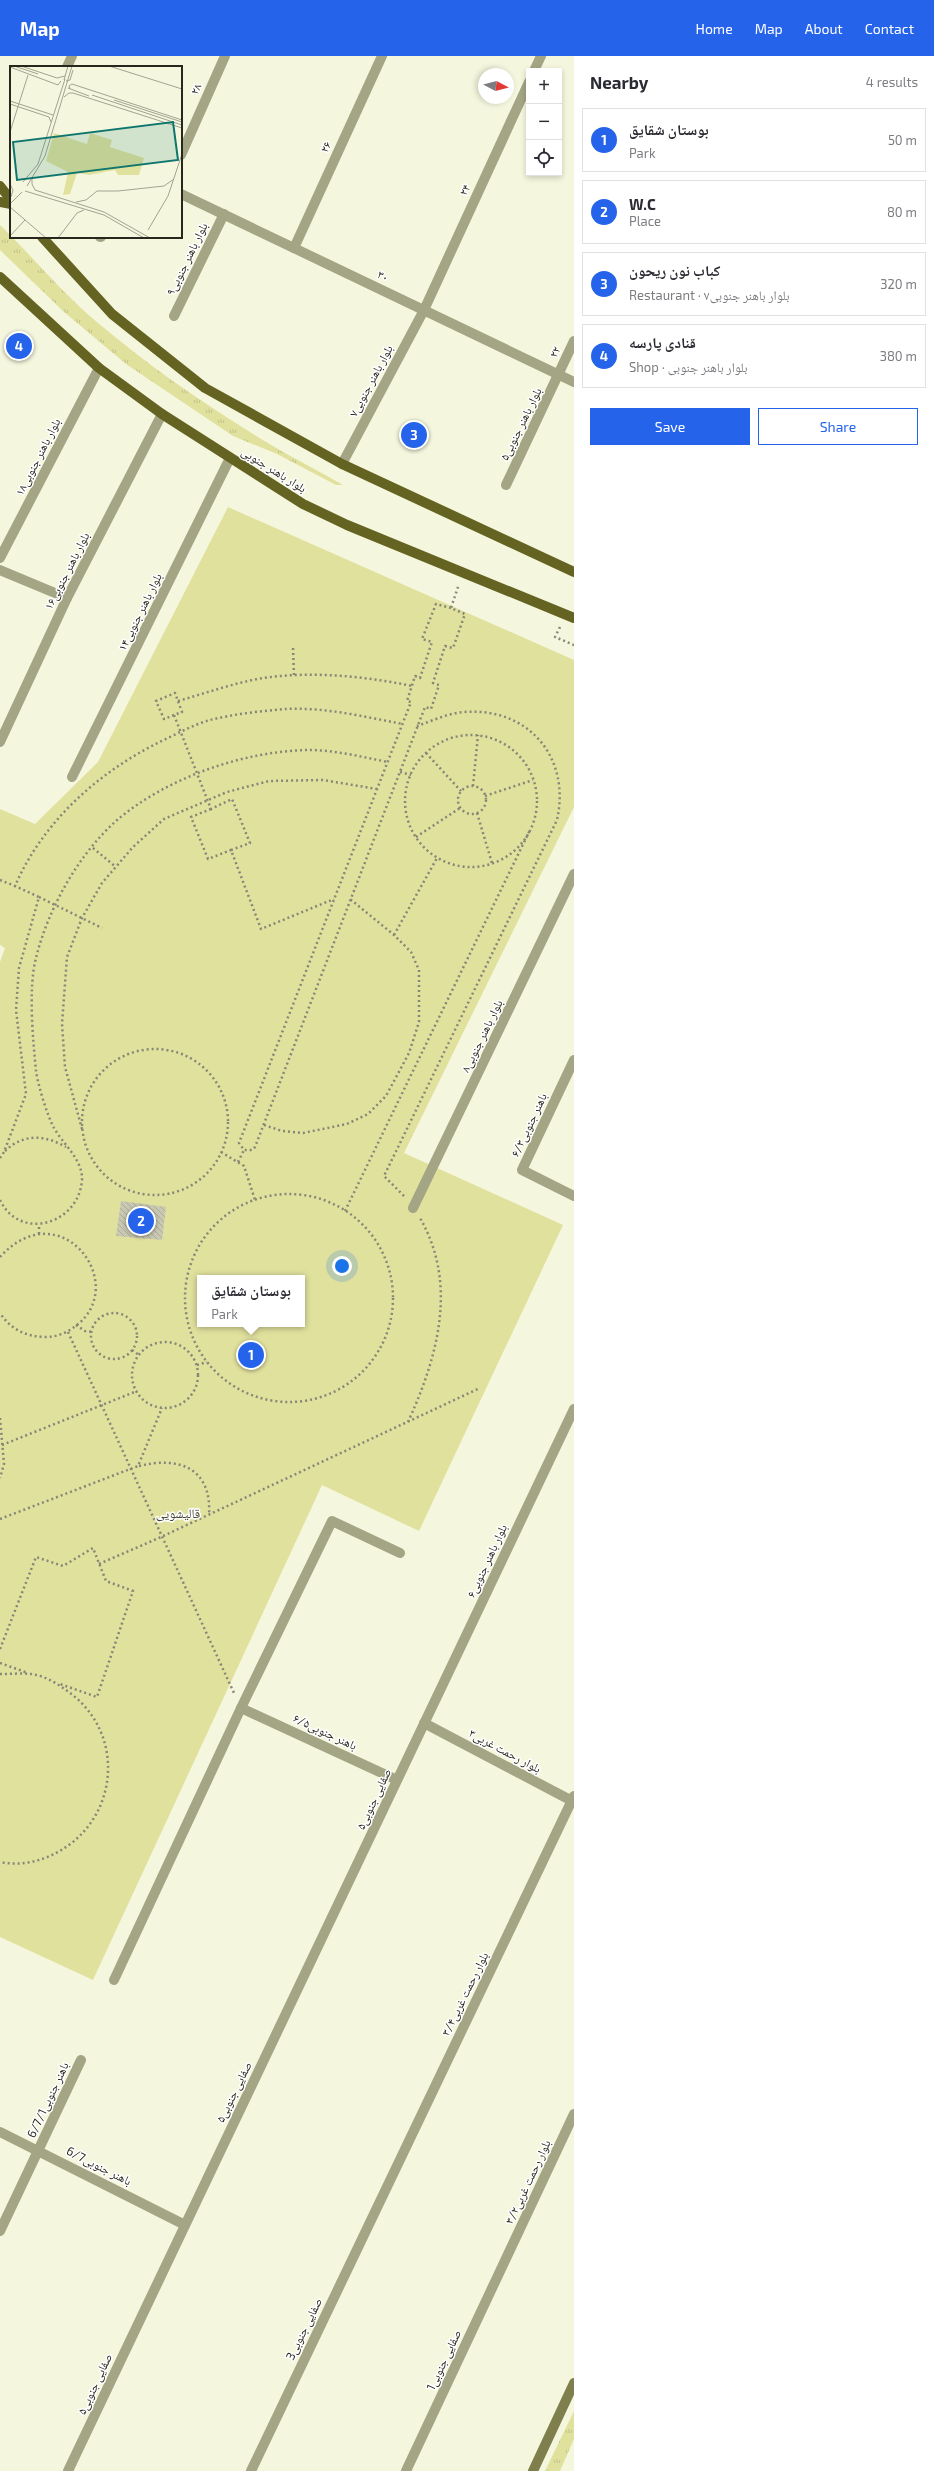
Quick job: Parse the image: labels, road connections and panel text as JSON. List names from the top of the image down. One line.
{"streets":{"main road":["بلوار باهنر جنوبی"],"street":["۲۸","۲۶","۲۴","بلوار باهنر جنوبی۹","۳۰","۲۲","بلوار باهنر جنوبی۷","۵بلوار باهنر جنوبی","۱۸بلوار باهنر جنوبی","بلوار باهنر جنوبی۱۶","بلوار باهنر جنوبی۱۴","۸بلوار باهنر جنوبی","۶/۳باهنر جنوبی","بلوار باهنر جنوبی۶","باهنر جنوبی۶/۵","بلوار رحمت غربی۳","صفایی جنوبی۵","بلوار رحمت غربی۳/۴","6/7/1باهنر جنوبی","6/7باهنر جنوبی","بلوار رحمت غربی۳/۲","3صفایی جنوبی","1صفایی جنوبی"]},"crossings":[["۲۶","۳۰"],["۲۴","۳۰"],["۲۴","بلوار باهنر جنوبی۷"],["بلوار باهنر جنوبی۹","۳۰"],["۳۰","۲۲"],["۳۰","بلوار باهنر جنوبی۷"],["۳۰","۵بلوار باهنر جنوبی"],["۲۲","۵بلوار باهنر جنوبی"],["۱۸بلوار باهنر جنوبی","بلوار باهنر جنوبی"],["بلوار باهنر جنوبی","بلوار باهنر جنوبی۱۶"],["بلوار باهنر جنوبی","بلوار باهنر جنوبی۱۴"],["بلوار باهنر جنوبی۶","بلوار رحمت غربی۳"],["بلوار باهنر جنوبی۶","صفایی جنوبی۵"],["باهنر جنوبی۶/۵","صفایی جنوبی۵"],["بلوار رحمت غربی۳","صفایی جنوبی۵"],["بلوار رحمت غربی۳","بلوار رحمت غربی۳/۴"],["صفایی جنوبی۵","6/7باهنر جنوبی"],["بلوار رحمت غربی۳/۴","3صفایی جنوبی"],["6/7/1باهنر جنوبی","6/7باهنر جنوبی"],["بلوار رحمت غربی۳/۲","1صفایی جنوبی"]],"districts":["قالیشویی"],"north":"right","page":{"header":"Map","nav":["Home","Map","About","Contact"],"heading":["Nearby","4 results"],"map_buttons":["+","−"],"list":[{"mark":"1","name":"بوستان شقایق","note":"Park","value":"50 m"},{"mark":"2","name":"W.C","note":"Place","value":"80 m"},{"mark":"3","name":"کباب نون ریحون","note":"Restaurant · بلوار باهنر جنوبی۷","value":"320 m"},{"mark":"4","name":"قنادی پارسه","note":"Shop · بلوار باهنر جنوبی","value":"380 m"}],"pins":["4","3","2","1"],"buttons":["Save","Share"],"popup":["بوستان شقایق","Park"]}}
